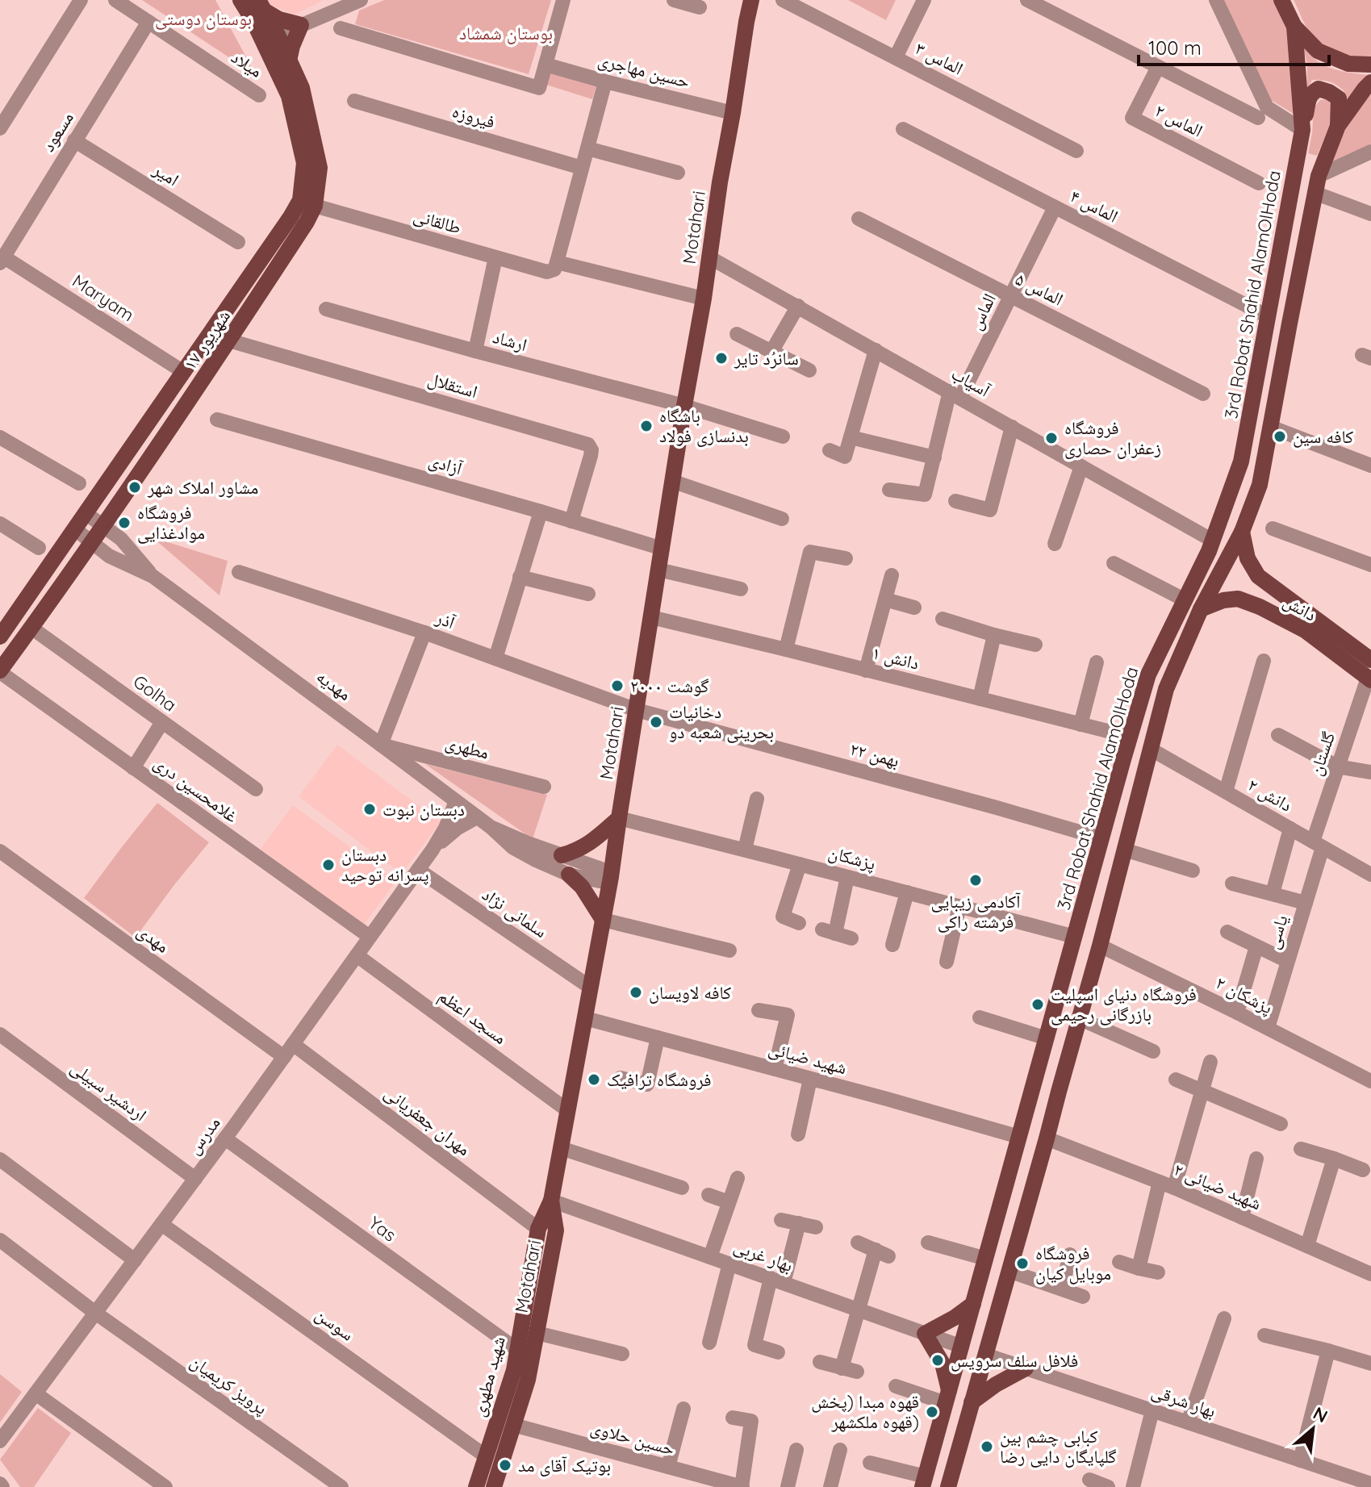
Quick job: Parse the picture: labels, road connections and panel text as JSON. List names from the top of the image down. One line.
{"streets":{"main road":["Motahari","3rd Robat Shahid AlamOlHoda","۱۷ شهریور","دانش","شهید مطهری"],"street":["الماس ۳","میلاد","حسین مهاجری","فیروزه","الماس ۲","مسعود","امیر","الماس ۴","طالقانی","الماس ۵","Maryam","الماس","ارشاد","آسیاب","استقلال","آزادی","آذر","دانش ۱","مهدیه","Golha","مطهری","گلستان","۲۲ بهمن","غلامحسین دری","دانش ۲","پزشکان","سلمانی نژاد","یاسی","مهدی","پزشکان ۲","مسجد اعظم","شهید ضیائی","اردشیر سبیلی","مهران جعفریانی","مدرس","شهید ضیائی ۲","Yas","بهار غربی","سوسن","پرویز کریمیان","بهار شرقی","حسین حلاوی"]},"crossings":[["میلاد","مسعود"],["حسین مهاجری","Motahari"],["مسعود","امیر"],["مسعود","Maryam"],["الماس ۴","3rd Robat Shahid AlamOlHoda"],["الماس ۴","الماس"],["طالقانی","Motahari"],["طالقانی","۱۷ شهریور"],["Motahari","ارشاد"],["Motahari","آسیاب"],["Motahari","آزادی"],["Motahari","آذر"],["Motahari","دانش ۱"],["Motahari","مهدیه"],["Motahari","۲۲ بهمن"],["Motahari","پزشکان"],["Motahari","سلمانی نژاد"],["Motahari","مسجد اعظم"],["Motahari","شهید ضیائی"],["Motahari","بهار غربی"],["Motahari","شهید مطهری"],["Motahari","حسین حلاوی"],["الماس ۵","الماس"],["3rd Robat Shahid AlamOlHoda","آسیاب"],["3rd Robat Shahid AlamOlHoda","دانش ۱"],["3rd Robat Shahid AlamOlHoda","۲۲ بهمن"],["3rd Robat Shahid AlamOlHoda","پزشکان"],["3rd Robat Shahid AlamOlHoda","شهید ضیائی"],["3rd Robat Shahid AlamOlHoda","بهار غربی"],["Maryam","۱۷ شهریور"],["الماس","آسیاب"],["۱۷ شهریور","استقلال"],["۱۷ شهریور","مهدیه"],["۱۷ شهریور","Golha"],["۱۷ شهریور","غلامحسین دری"],["استقلال","آزادی"],["دانش","گلستان"],["آذر","۲۲ بهمن"],["مهدیه","مطهری"],["گلستان","دانش ۲"],["گلستان","یاسی"],["غلامحسین دری","مدرس"],["دانش ۲","یاسی"],["سلمانی نژاد","مدرس"],["یاسی","پزشکان ۲"],["مهدی","مدرس"],["مسجد اعظم","مدرس"],["اردشیر سبیلی","مدرس"],["مهران جعفریانی","مدرس"],["مهران جعفریانی","شهید مطهری"],["مدرس","Yas"],["مدرس","سوسن"],["مدرس","پرویز کریمیان"],["Yas","شهید مطهری"],["بهار غربی","شهید مطهری"],["سوسن","شهید مطهری"]],"parks":["بوستان دوستی","بوستان شمشاد"],"places":["سانرُد تایر","باشگاه بدنسازی فولاد","کافه سین","فروشگاه زعفران حصاری","مشاور املاک شهر","فروشگاه موادغذایی","گوشت ۲۰۰۰","دخانیات بحرینی شعبه دو","دبستان نبوت","دبستان پسرانه توحید","آکادمی زیبایی فرشته راکی","کافه لاویسان","فروشگاه دنیای اسپلیت بازرگانی رحیمی","فروشگاه ترافیک","فروشگاه موبایل کیان","فلافل سلف سرویس","قهوه مبدا (پخش قهوه ملکشهر)","کبابی چشم بین گلپایگان دایی رضا","بوتیک آقای مد"],"scale_bar":"100 m","north":"top right"}
